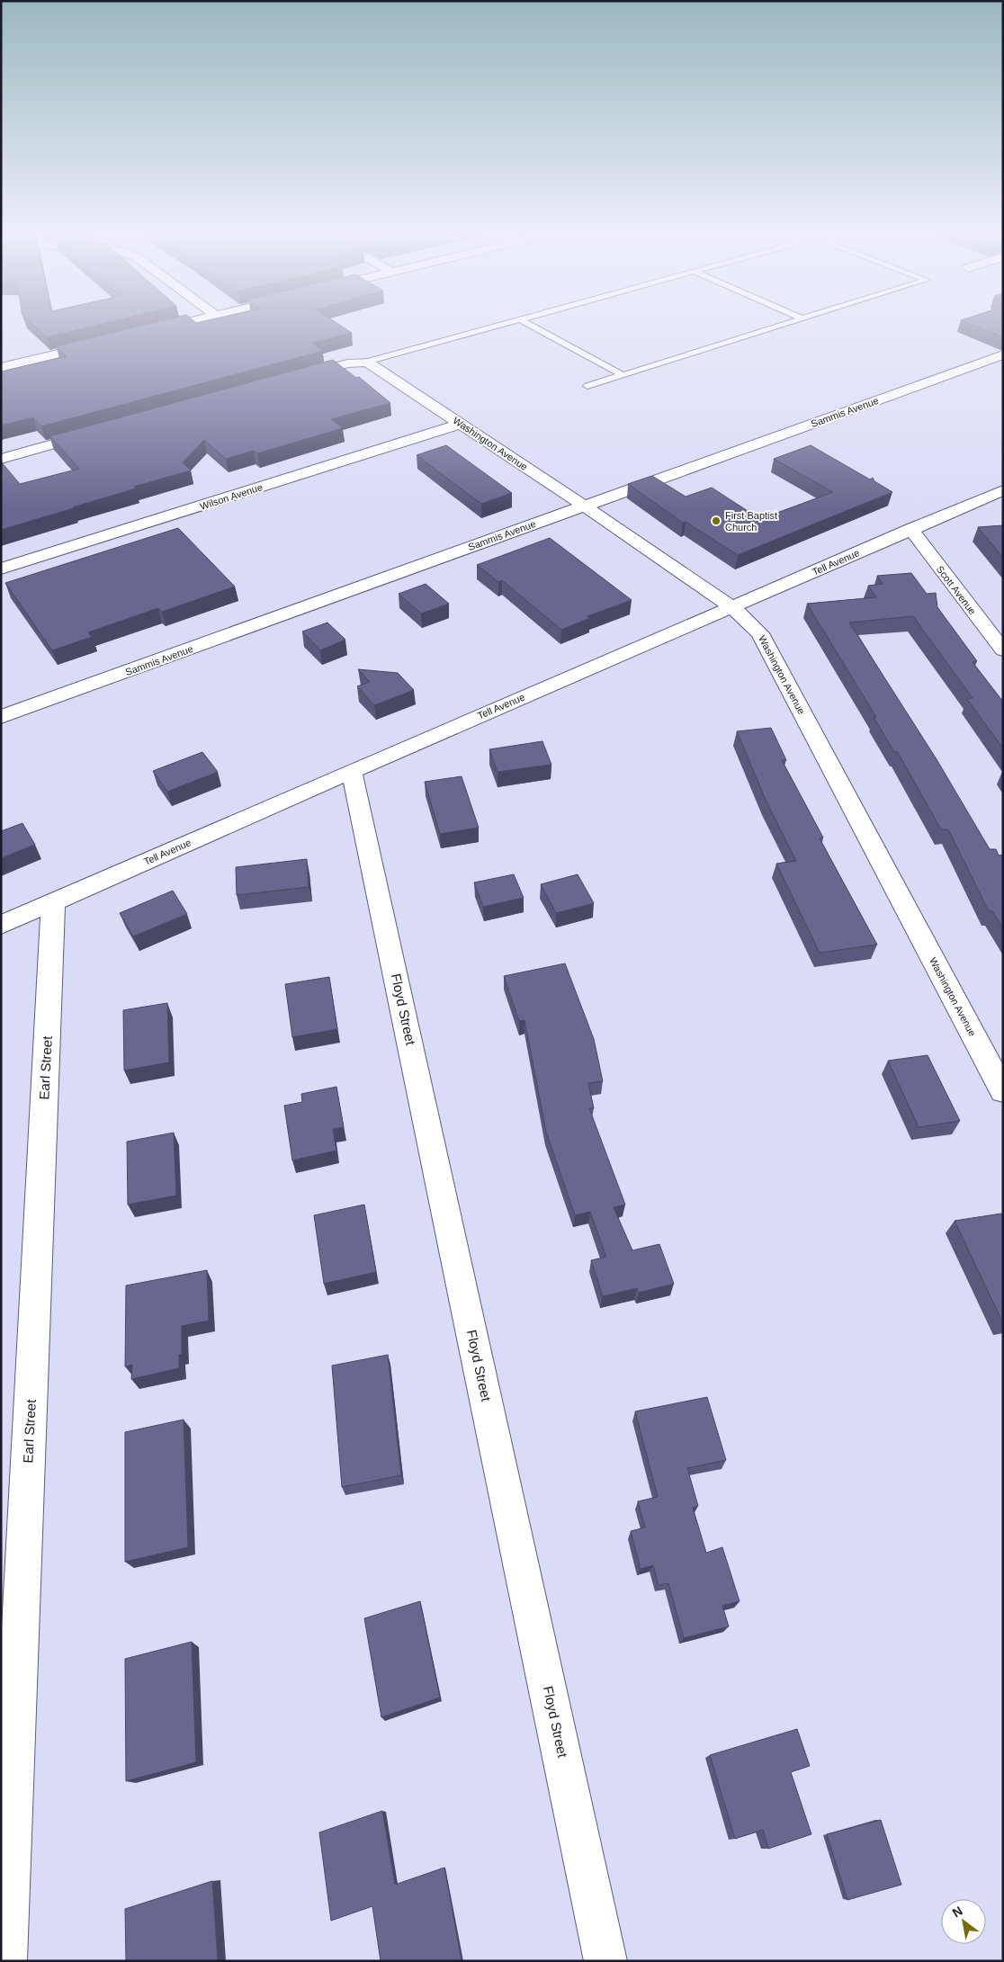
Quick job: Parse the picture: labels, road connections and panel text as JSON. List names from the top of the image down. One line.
{"streets":{"street":["Sammis Avenue","Washington Avenue","Wilson Avenue","Tell Avenue","Scott Avenue","Floyd Street","Earl Street"]},"crossings":[["Sammis Avenue","Washington Avenue"],["Washington Avenue","Wilson Avenue"],["Washington Avenue","Tell Avenue"],["Tell Avenue","Scott Avenue"],["Tell Avenue","Floyd Street"],["Tell Avenue","Earl Street"]],"places":["First Baptist Church"],"north":"top left"}
